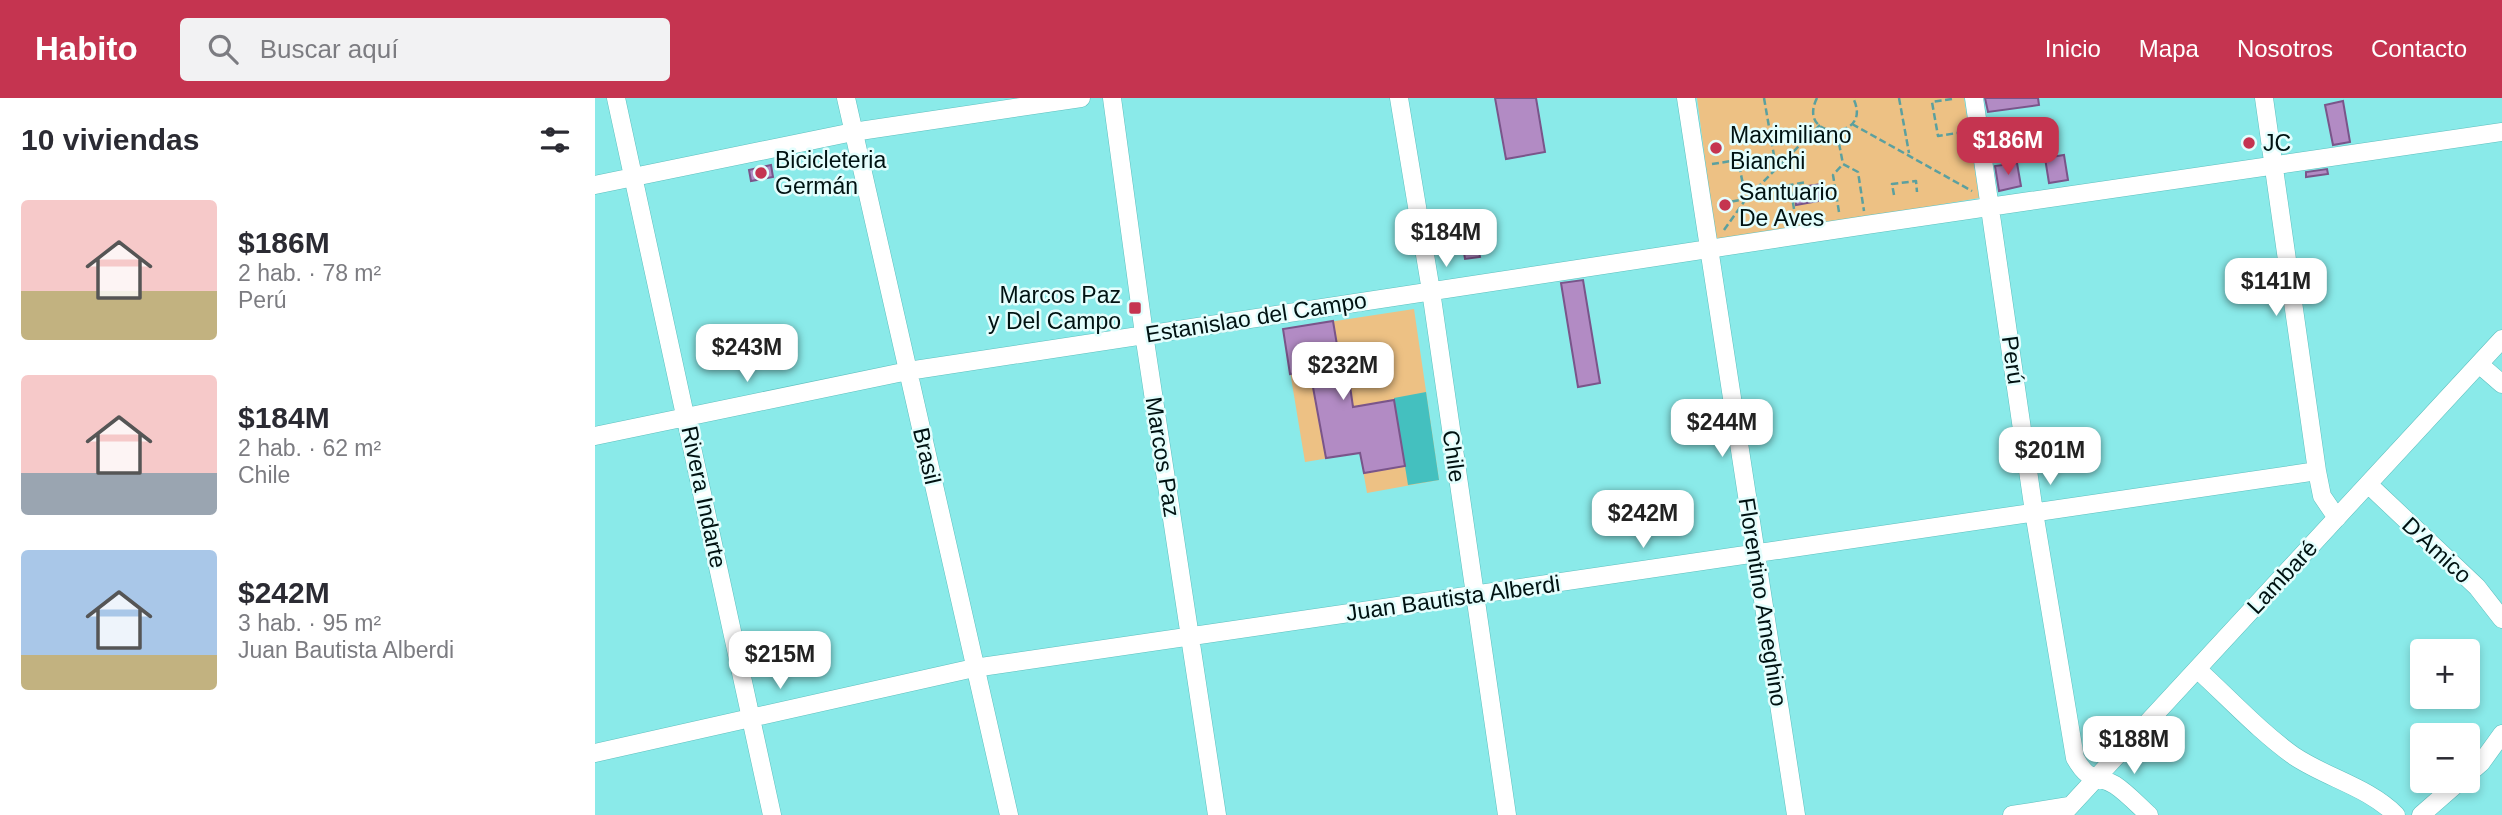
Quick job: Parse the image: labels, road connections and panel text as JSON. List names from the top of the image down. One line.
{"streets":{"street":["Estanislao del Campo","Perú","Brasil","Chile","Marcos Paz","Rivera Indarte","D'Amico","Lambaré","Juan Bautista Alberdi","Florentino Ameghino"]},"crossings":[["Estanislao del Campo","Perú"],["Estanislao del Campo","Brasil"],["Estanislao del Campo","Chile"],["Estanislao del Campo","Marcos Paz"],["Estanislao del Campo","Rivera Indarte"],["Estanislao del Campo","Florentino Ameghino"],["Perú","Lambaré"],["Perú","Juan Bautista Alberdi"],["Brasil","Juan Bautista Alberdi"],["Chile","Juan Bautista Alberdi"],["Marcos Paz","Juan Bautista Alberdi"],["Rivera Indarte","Juan Bautista Alberdi"],["D'Amico","Lambaré"],["Juan Bautista Alberdi","Florentino Ameghino"]],"places":{"other":["JC","Maximiliano Bianchi","Bicicleteria Germán","Santuario De Aves"],"transit":["Marcos Paz y Del Campo"]},"page":{"header":"Habito","search":"Buscar aquí","nav":["Inicio","Mapa","Nosotros","Contacto"],"heading":"10 viviendas","price":["$186M","$184M","$141M","$243M","$232M","$244M","$201M","$242M","$215M","$188M"],"list":[{"name":"$186M","note":"2 hab. · 78 m² · Perú"},{"name":"$184M","note":"2 hab. · 62 m² · Chile"},{"name":"$242M","note":"3 hab. · 95 m² · Juan Bautista Alberdi"}],"map_buttons":["+","−"]}}
